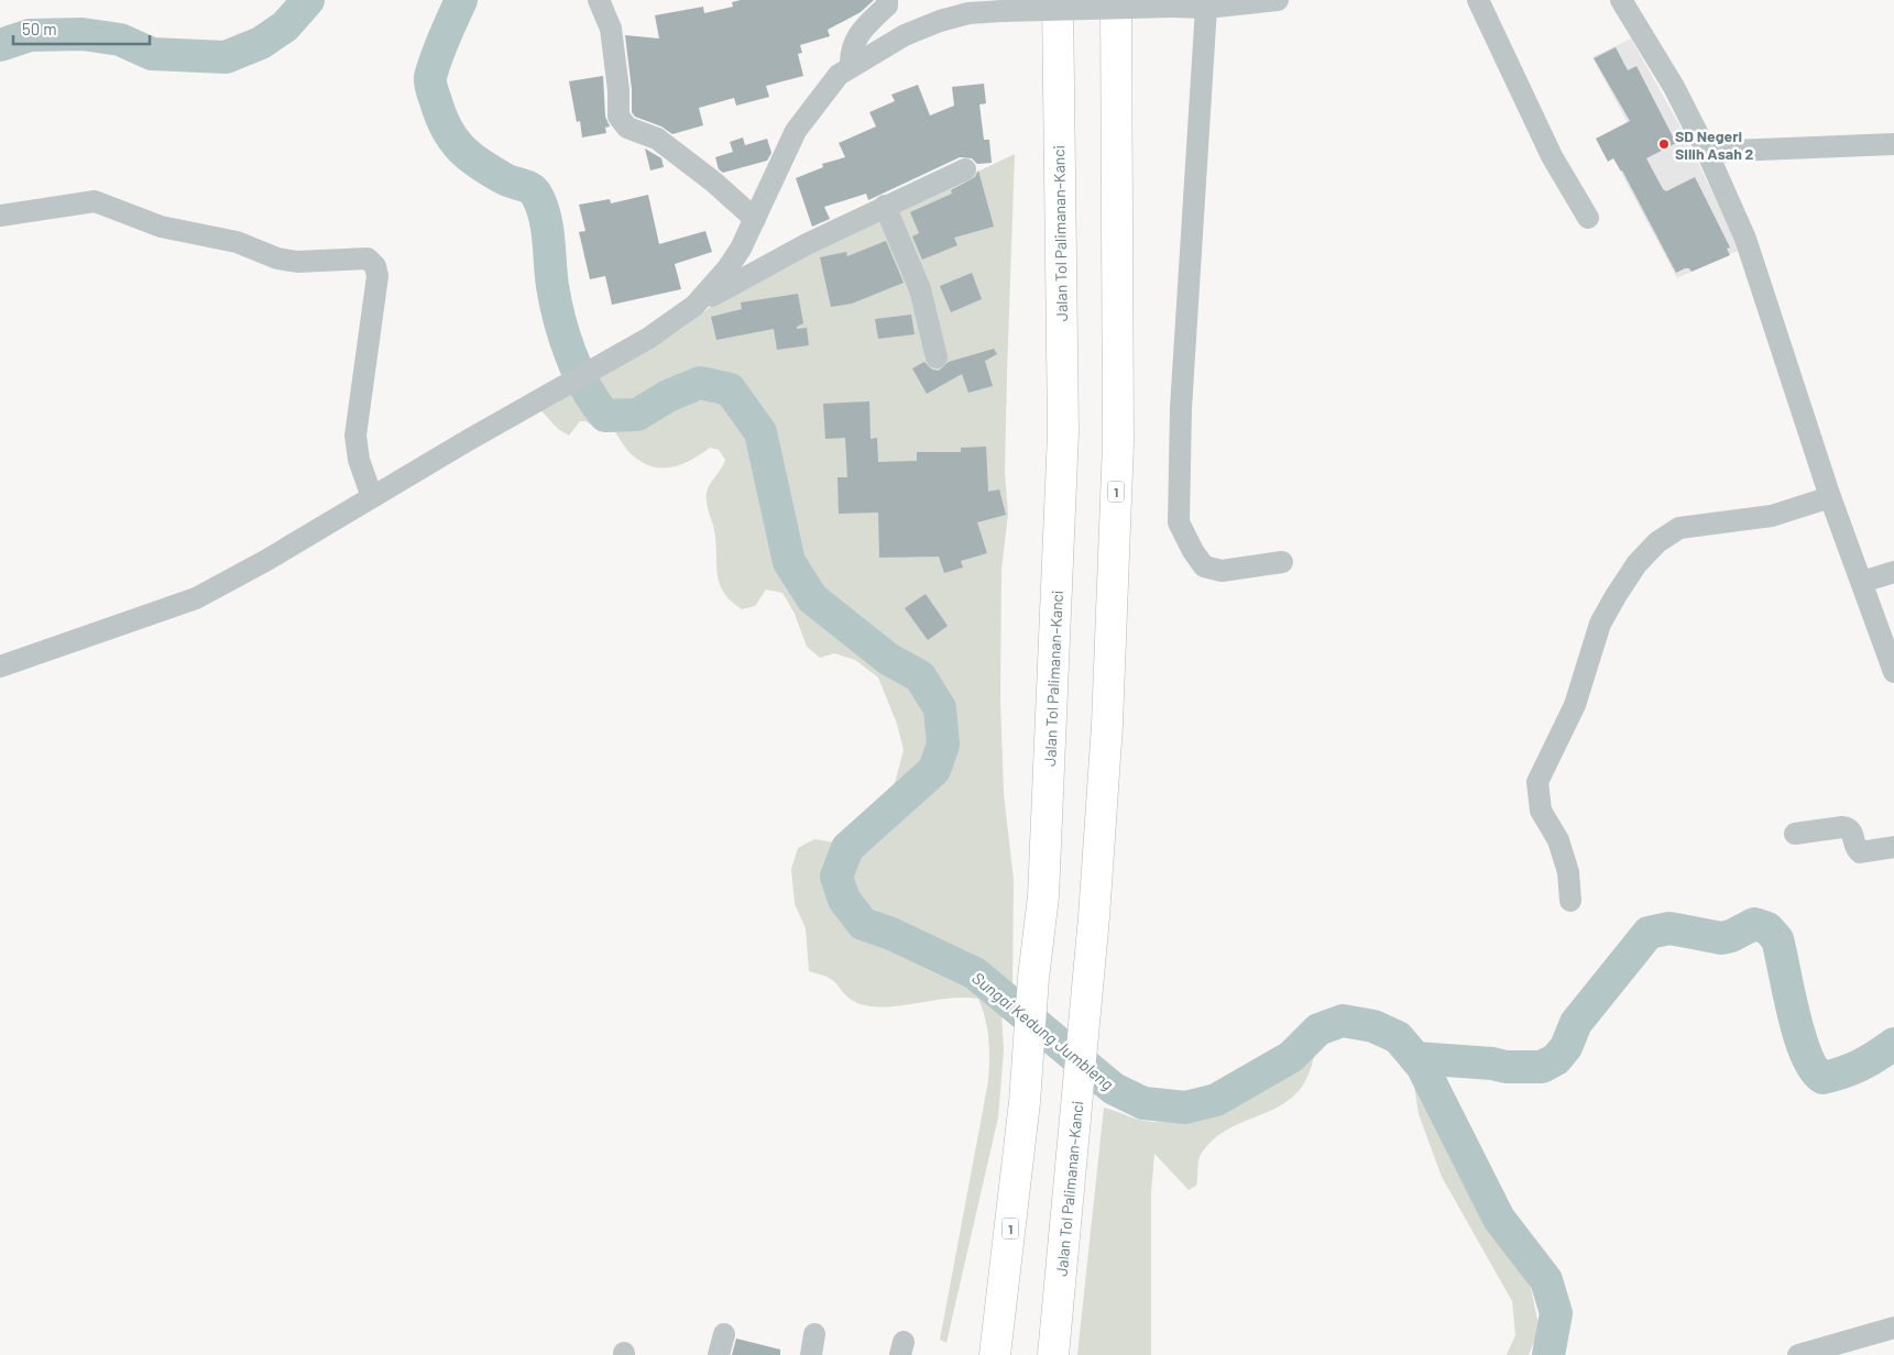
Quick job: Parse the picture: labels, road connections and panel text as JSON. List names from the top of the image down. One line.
{"streets":{"highway":["Jalan Tol Palimanan–Kanci","1"]},"water":["Sungai Kedung Jumbleng"],"places":["SD Negeri Silih Asah 2"],"scale_bar":"50 m"}
